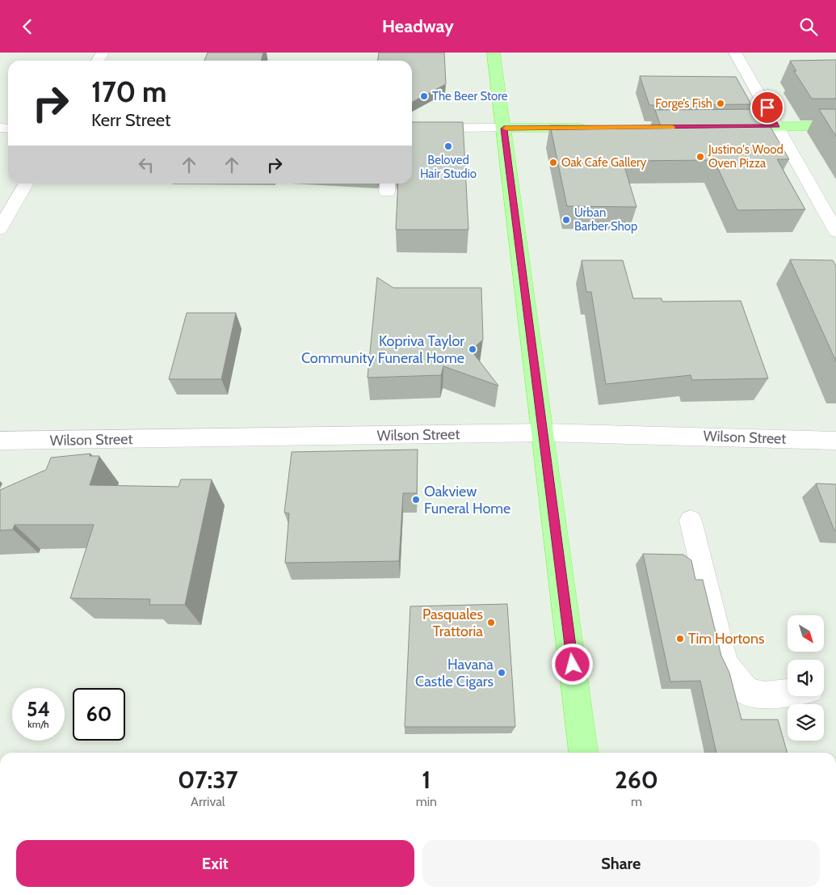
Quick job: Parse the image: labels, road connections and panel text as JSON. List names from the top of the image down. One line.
{"streets":{"street":["Wilson Street"]},"places":["The Beer Store","Forge’s Fish","Beloved Hair Studio","Justino's Wood Oven Pizza","Oak Cafe Gallery","Urban Barber Shop","Kopriva Taylor Community Funeral Home","Oakview Funeral Home","Pasquales Trattoria","Tim Hortons","Havana Castle Cigars"],"north":"bottom right","page":{"header":"Headway","turn":["170 m","Kerr Street"],"speed":"54 km/h","limit":"60","eta":["07:37","Arrival","1","min","260","m"],"buttons":["Exit","Share"]}}
